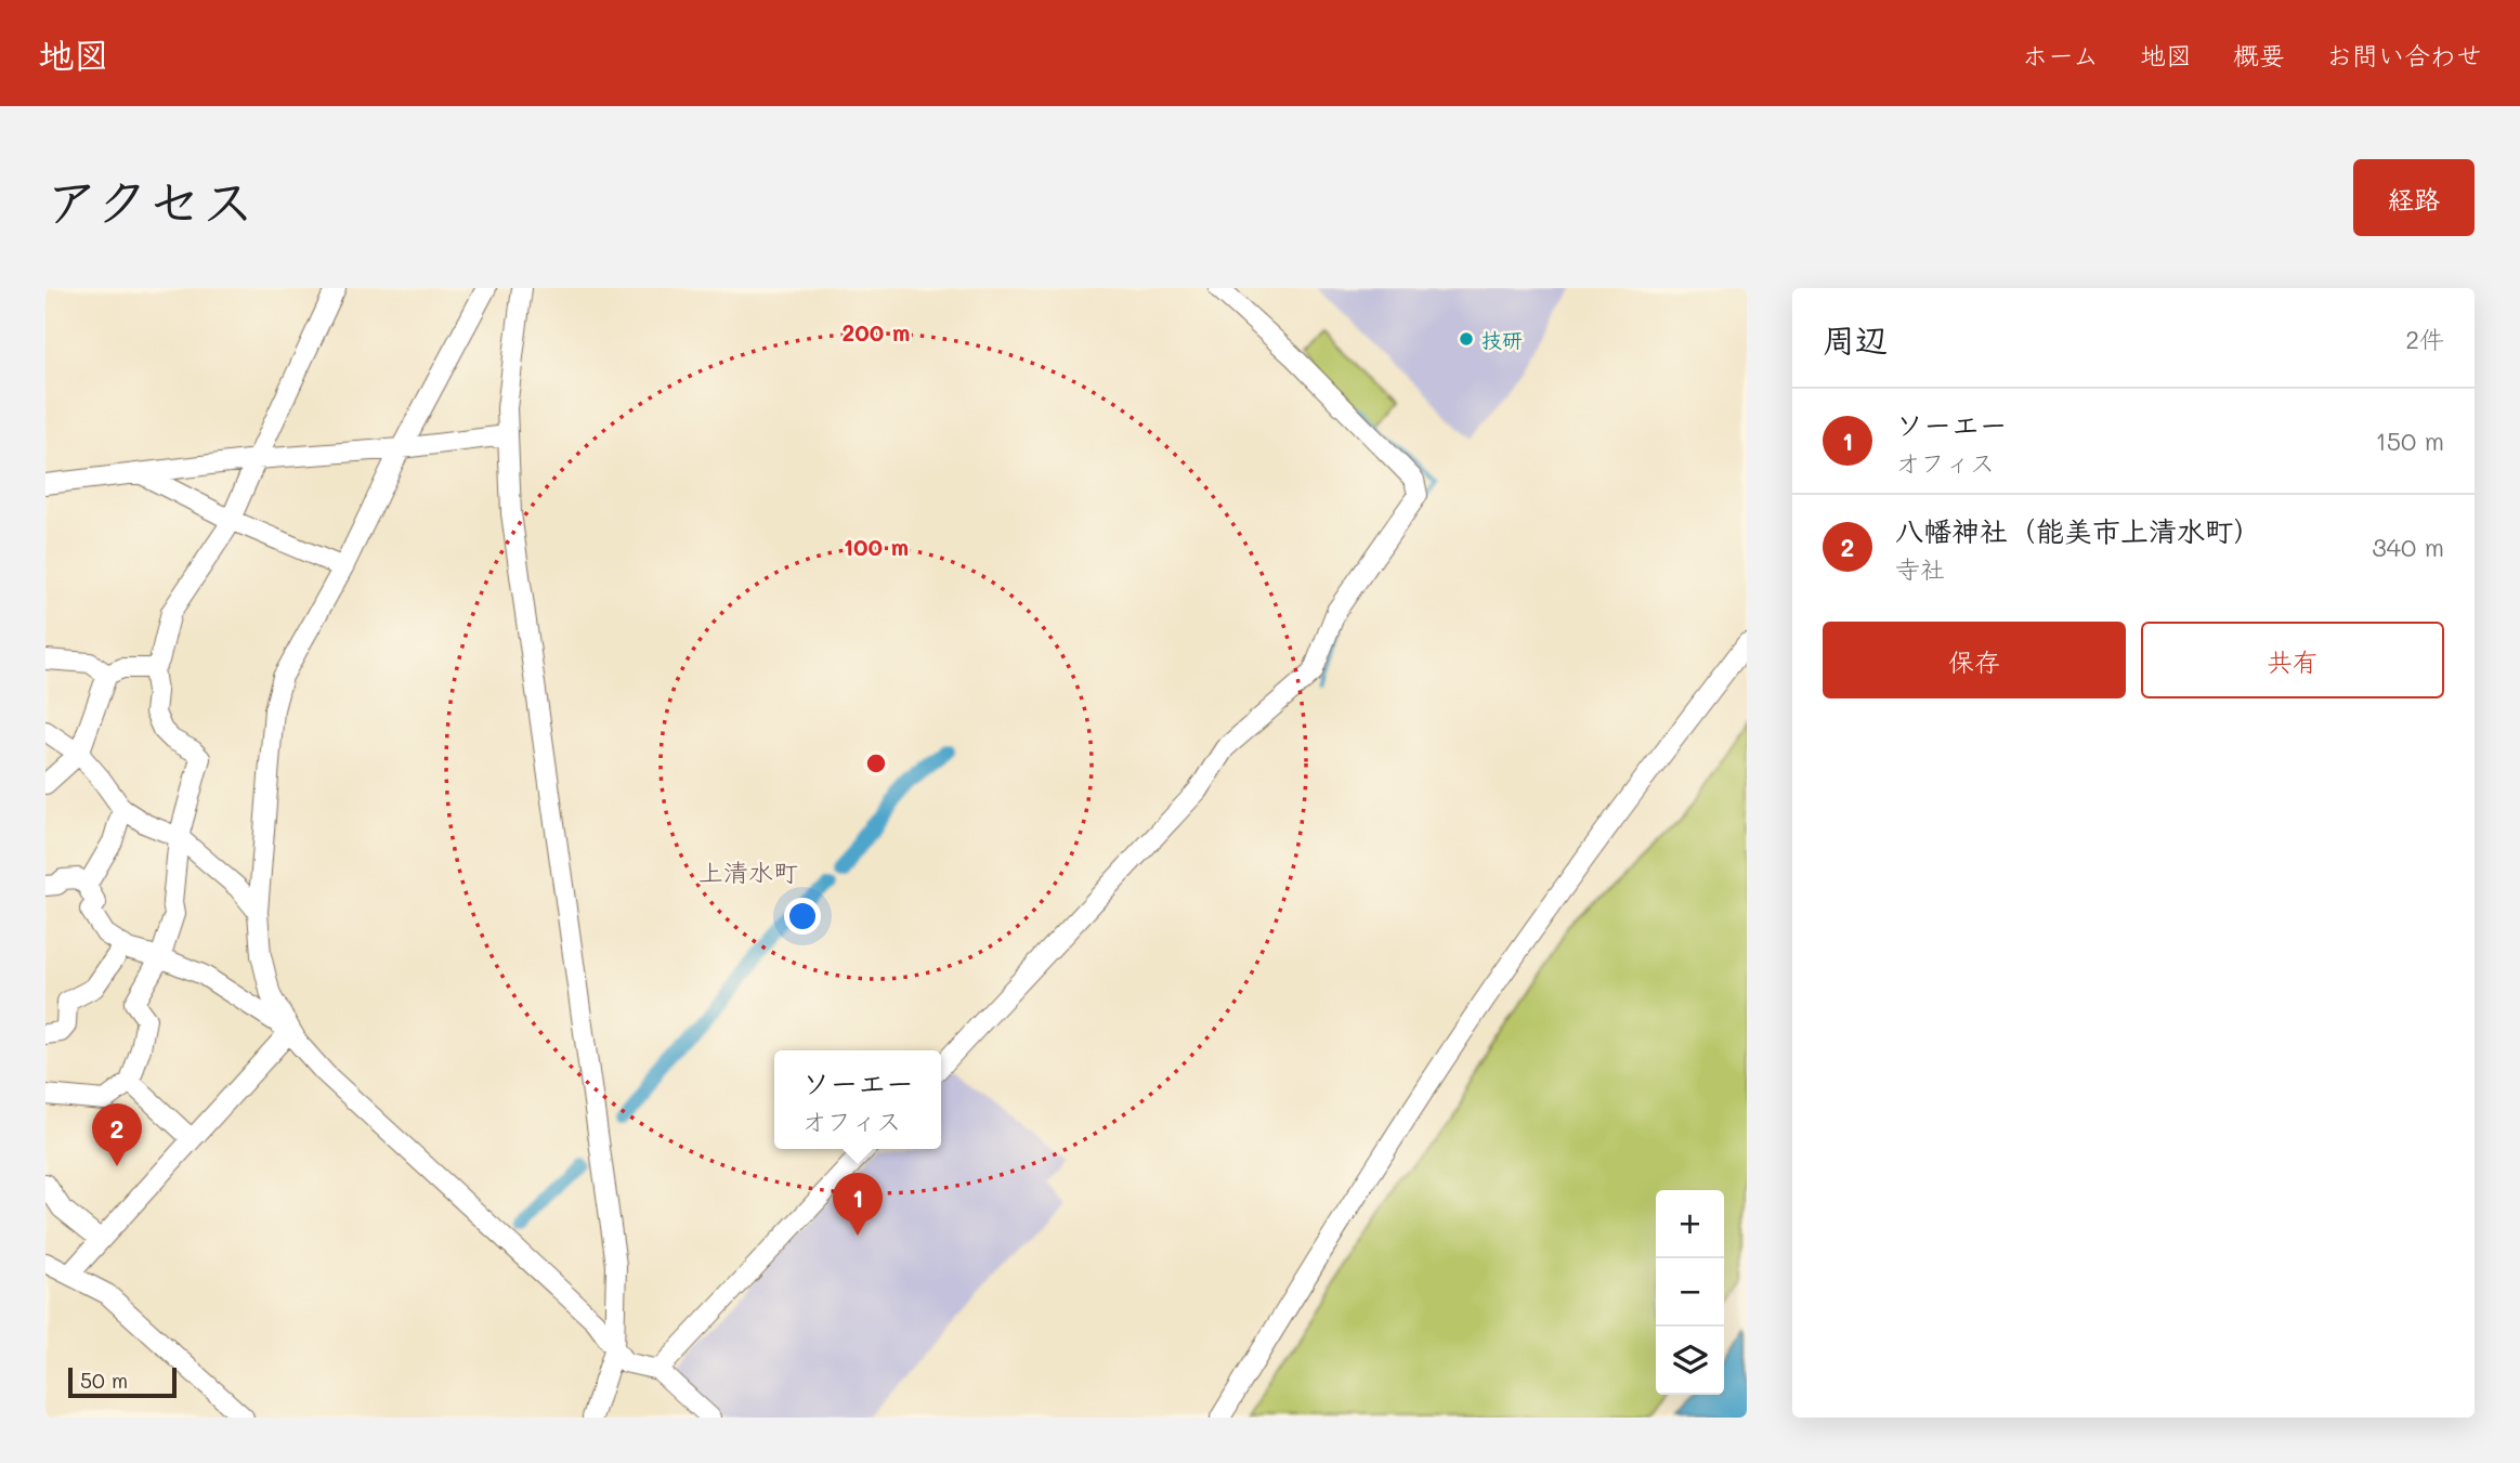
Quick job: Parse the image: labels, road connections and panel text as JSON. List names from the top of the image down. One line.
{"districts":["上清水町"],"places":["技研"],"scale_bar":"50 m","page":{"header":"地図","nav":["ホーム","地図","概要","お問い合わせ"],"title":"アクセス","buttons":["経路",["保存","共有"]],"heading":["周辺","2件"],"list":[{"mark":"1","name":"ソーエー","note":"オフィス","value":"150 m"},{"mark":"2","name":"八幡神社（能美市上清水町）","note":"寺社","value":"340 m"}],"popup":["ソーエー","オフィス"],"pins":["2","1"],"map_buttons":["+","−"],"scale":"50 m"},"rings":["200 m","100 m"]}
